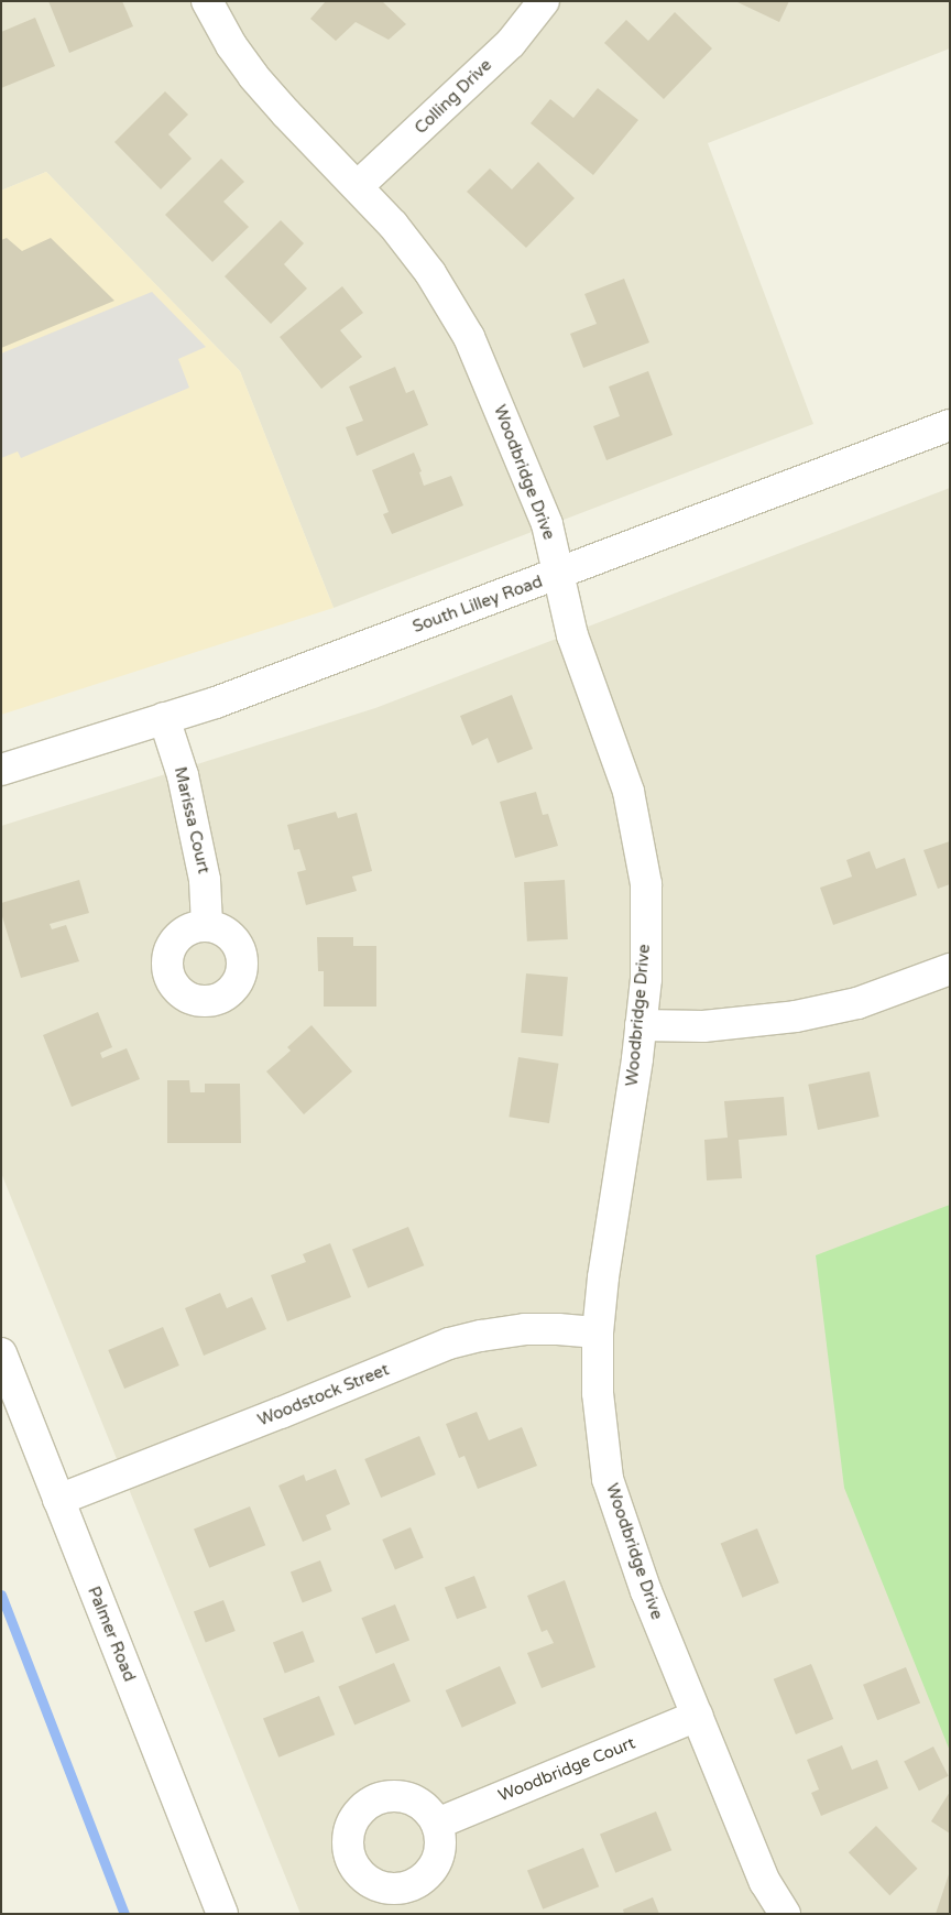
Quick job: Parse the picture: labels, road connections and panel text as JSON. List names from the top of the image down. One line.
{"streets":{"street":["Colling Drive","Woodbridge Drive","South Lilley Road","Marissa Court","Woodstock Street","Palmer Road","Woodbridge Court"]},"crossings":[["Colling Drive","Woodbridge Drive"],["Woodbridge Drive","South Lilley Road"],["Woodbridge Drive","Woodstock Street"],["Woodbridge Drive","Woodbridge Court"],["South Lilley Road","Marissa Court"],["Woodstock Street","Palmer Road"]]}
